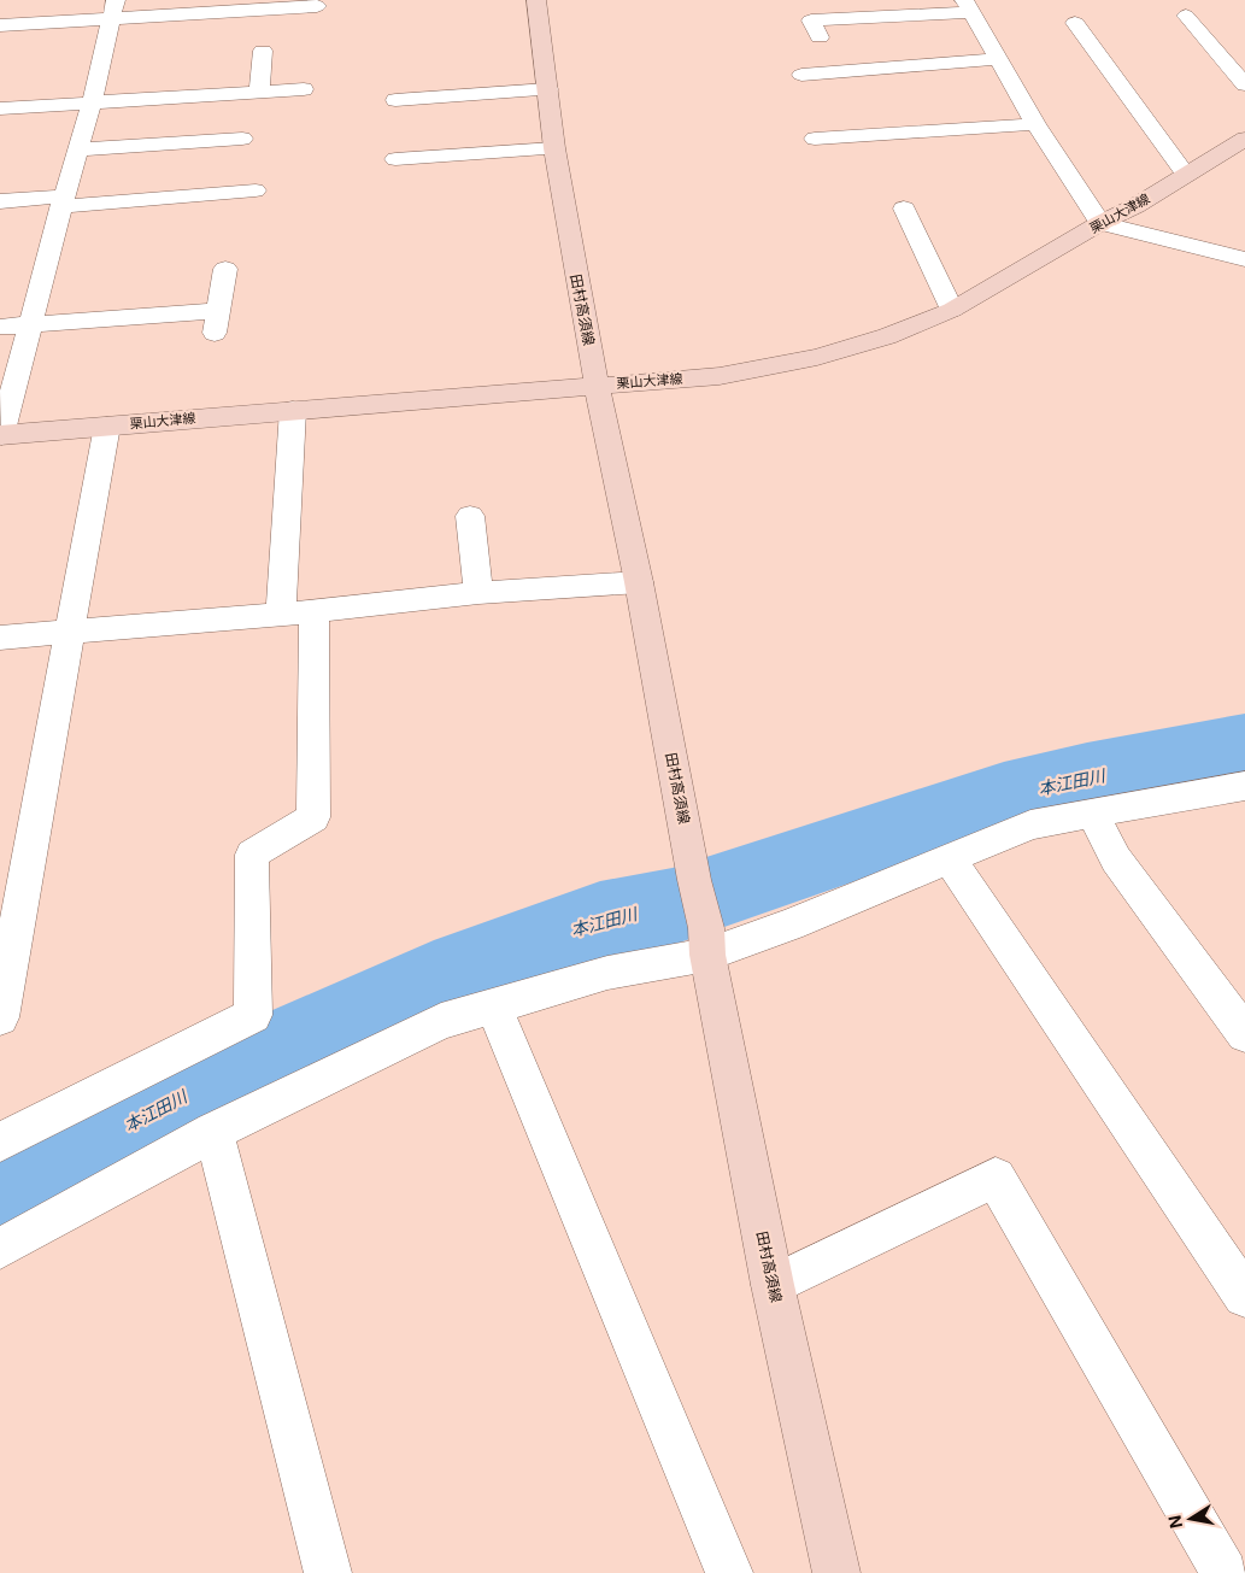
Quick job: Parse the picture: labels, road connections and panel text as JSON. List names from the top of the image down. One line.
{"streets":{"main road":["栗山大津線","田村高須線"]},"crossings":[["栗山大津線","田村高須線"]],"water":["本江田川"],"north":"left"}
